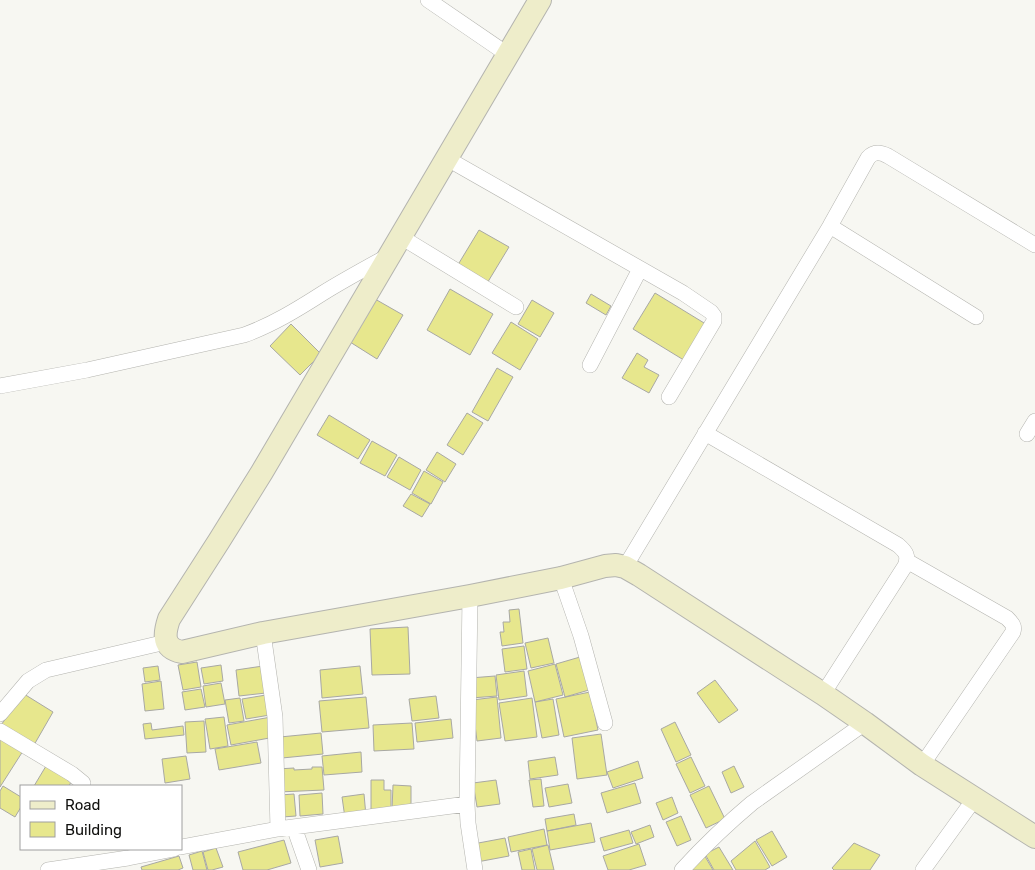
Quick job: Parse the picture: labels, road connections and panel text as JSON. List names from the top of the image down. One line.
{"legend":["Road","Building"]}
